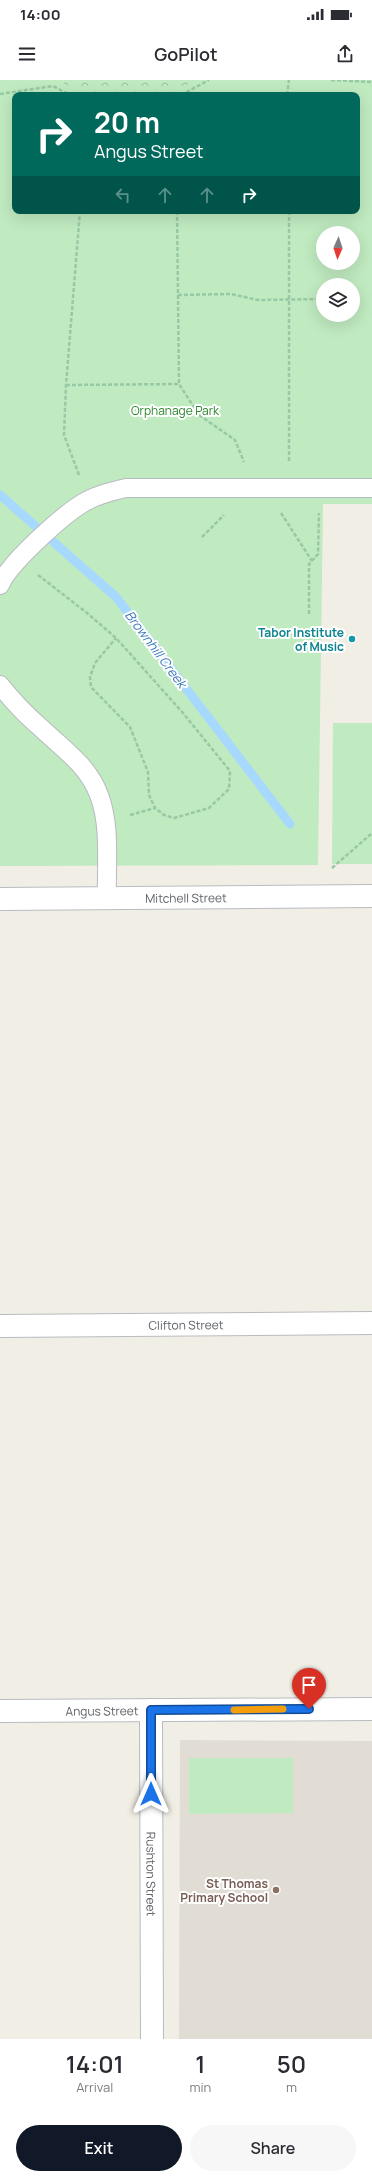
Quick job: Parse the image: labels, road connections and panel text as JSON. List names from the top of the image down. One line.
{"streets":{"street":["Mitchell Street","Clifton Street","Angus Street","Rushton Street"]},"crossings":[["Angus Street","Rushton Street"]],"water":["Brownhill Creek"],"parks":["Orphanage Park"],"places":["Tabor Institute of Music","St Thomas Primary School"],"north":"bottom","page":{"status":"14:00","header":"GoPilot","turn":["20 m","Angus Street"],"eta":["14:01","Arrival","1","min","50","m"],"buttons":["Exit","Share"]}}
